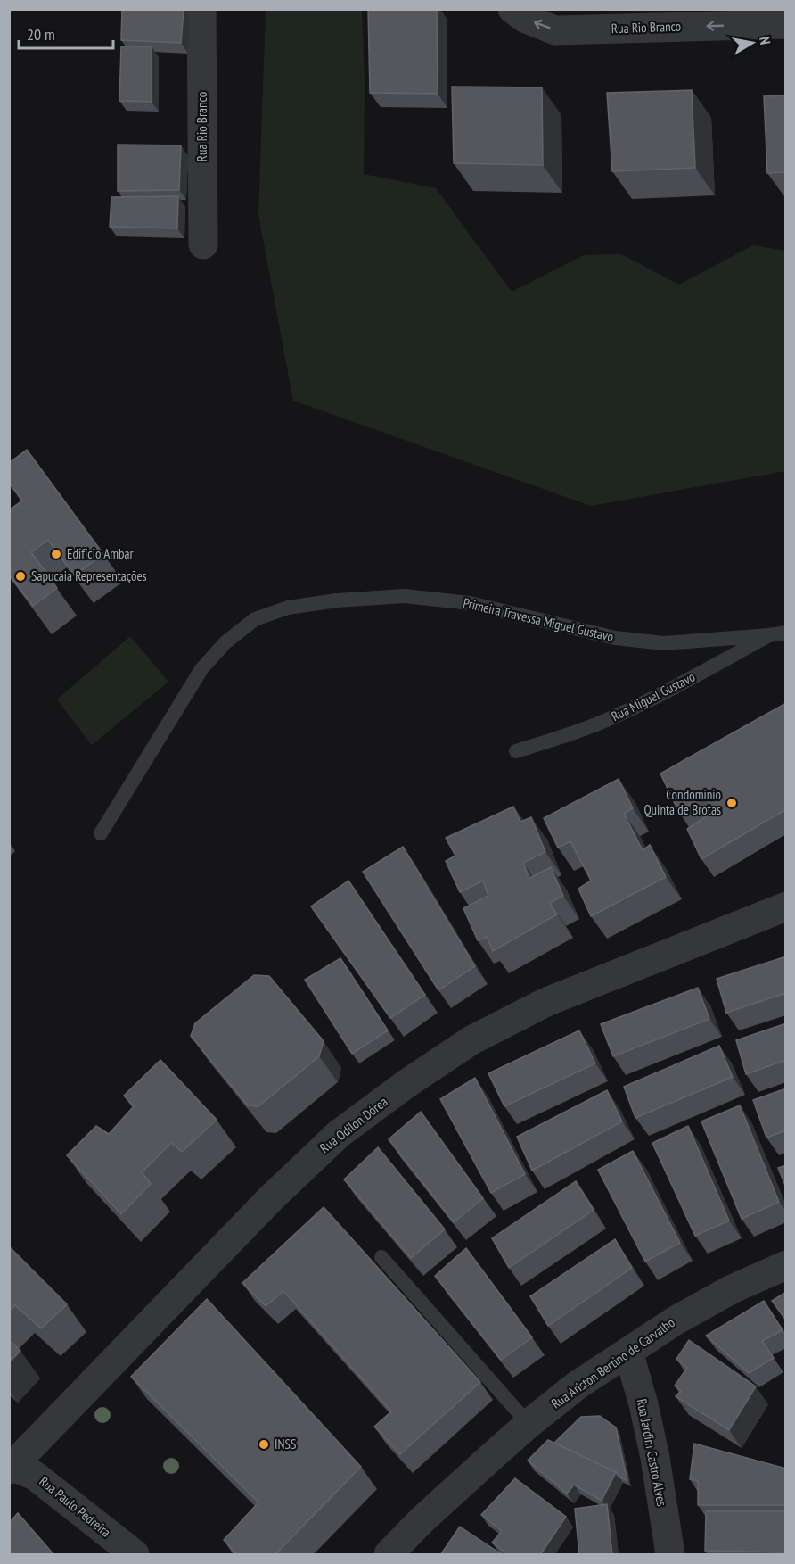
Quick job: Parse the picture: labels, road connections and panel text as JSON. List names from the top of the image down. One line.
{"streets":{"street":["Rua Rio Branco","Rua Odilon Dórea","Rua Ariston Bertino de Carvalho","Rua Jardim Castro Alves","Rua Paulo Pedreira"],"lane":["Primeira Travessa Miguel Gustavo","Rua Miguel Gustavo"]},"crossings":[["Primeira Travessa Miguel Gustavo","Rua Miguel Gustavo"],["Rua Odilon Dórea","Rua Paulo Pedreira"],["Rua Ariston Bertino de Carvalho","Rua Jardim Castro Alves"]],"one_way":["Rua Rio Branco"],"places":["Edifício Ambar","Sapucaia Representações","Condominio Quinta de Brotas","INSS"],"scale_bar":"20 m","north":"right"}
